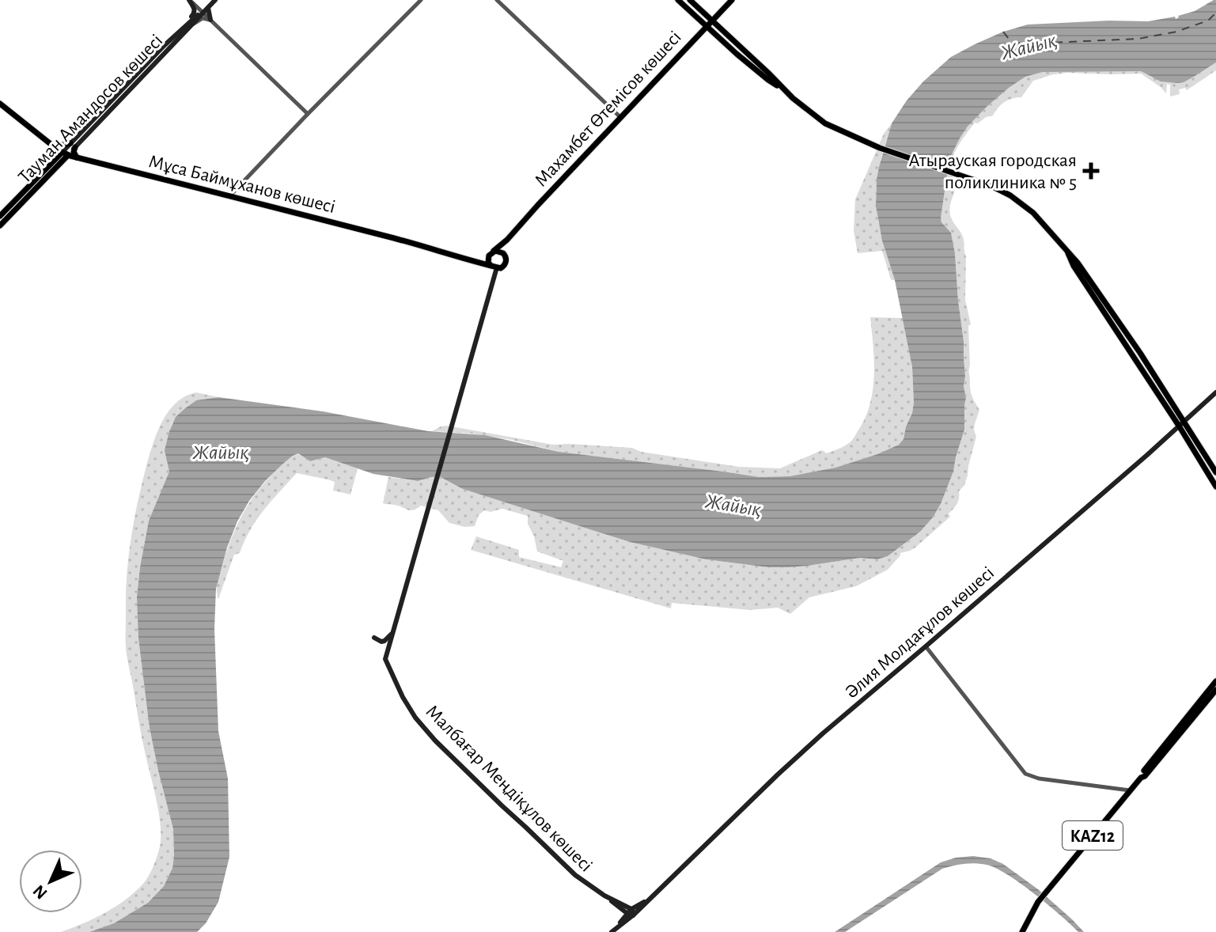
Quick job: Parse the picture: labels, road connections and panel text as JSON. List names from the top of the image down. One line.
{"streets":{"main road":["Тауман Амандосов көшесі","Махамбет Өтемісов көшесі","Мұса Баймұханов көшесі","Әлия Молдағұлов көшесі","Малбағар Меңдіқұлов көшесі","KAZ12"]},"crossings":[["Тауман Амандосов көшесі","Мұса Баймұханов көшесі"],["Махамбет Өтемісов көшесі","Мұса Баймұханов көшесі"],["Махамбет Өтемісов көшесі","Малбағар Меңдіқұлов көшесі"],["Әлия Молдағұлов көшесі","Малбағар Меңдіқұлов көшесі"]],"water":["Жайық"],"places":{"health":["Атырауская городская поликлиника № 5"]},"north":"bottom left"}
